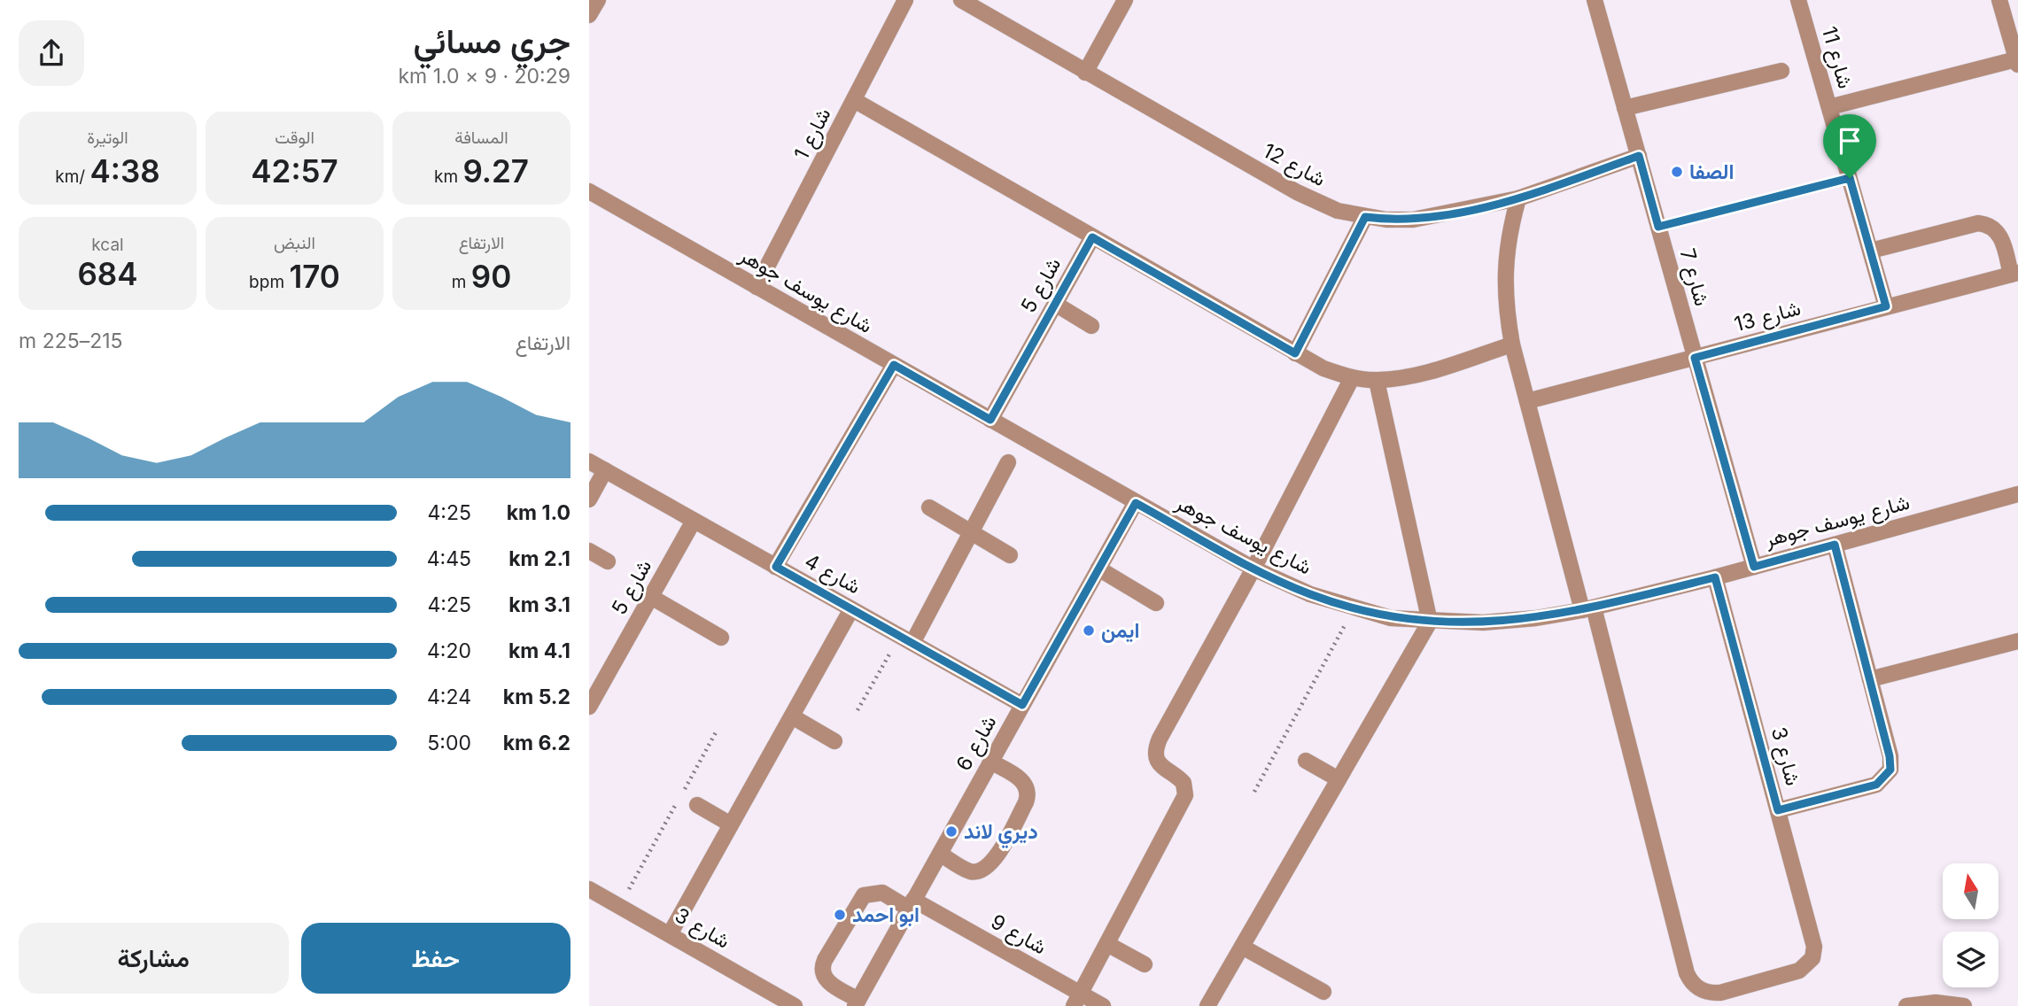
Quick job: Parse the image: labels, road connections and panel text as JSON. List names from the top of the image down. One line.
{"streets":{"street":["شارع 11","شارع 1","شارع 12","شارع 7","شارع 5","شارع يوسف جوهر","شارع 13","شارع 4","شارع 6","شارع 3","شارع 9"]},"crossings":[["شارع 11","شارع 13"],["شارع 1","شارع يوسف جوهر"],["شارع 12","شارع 7"],["شارع 7","شارع يوسف جوهر"],["شارع 7","شارع 13"],["شارع 5","شارع يوسف جوهر"],["شارع 5","شارع 4"],["شارع يوسف جوهر","شارع 6"],["شارع يوسف جوهر","شارع 3"],["شارع 4","شارع 6"],["شارع 6","شارع 9"]],"places":["الصفا","ايمن","ديري لاند","ابو احمد"],"north":"top","page":{"heading":["جري مسائي","20:29 · 9 × 1.0 km"],"stats":[["المسافة","9.27 km"],["الوقت","42:57"],["الوتيرة","4:38 /km"],["الارتفاع","90 m"],["النبض","170 bpm"],["kcal","684"]],"chart":["الارتفاع","215–225 m"],"list":[{"name":"1.0 km","note":"4:25"},{"name":"2.1 km","note":"4:45"},{"name":"3.1 km","note":"4:25"},{"name":"4.1 km","note":"4:20"},{"name":"5.2 km","note":"4:24"},{"name":"6.2 km","note":"5:00"}],"buttons":["حفظ","مشاركة"]}}
